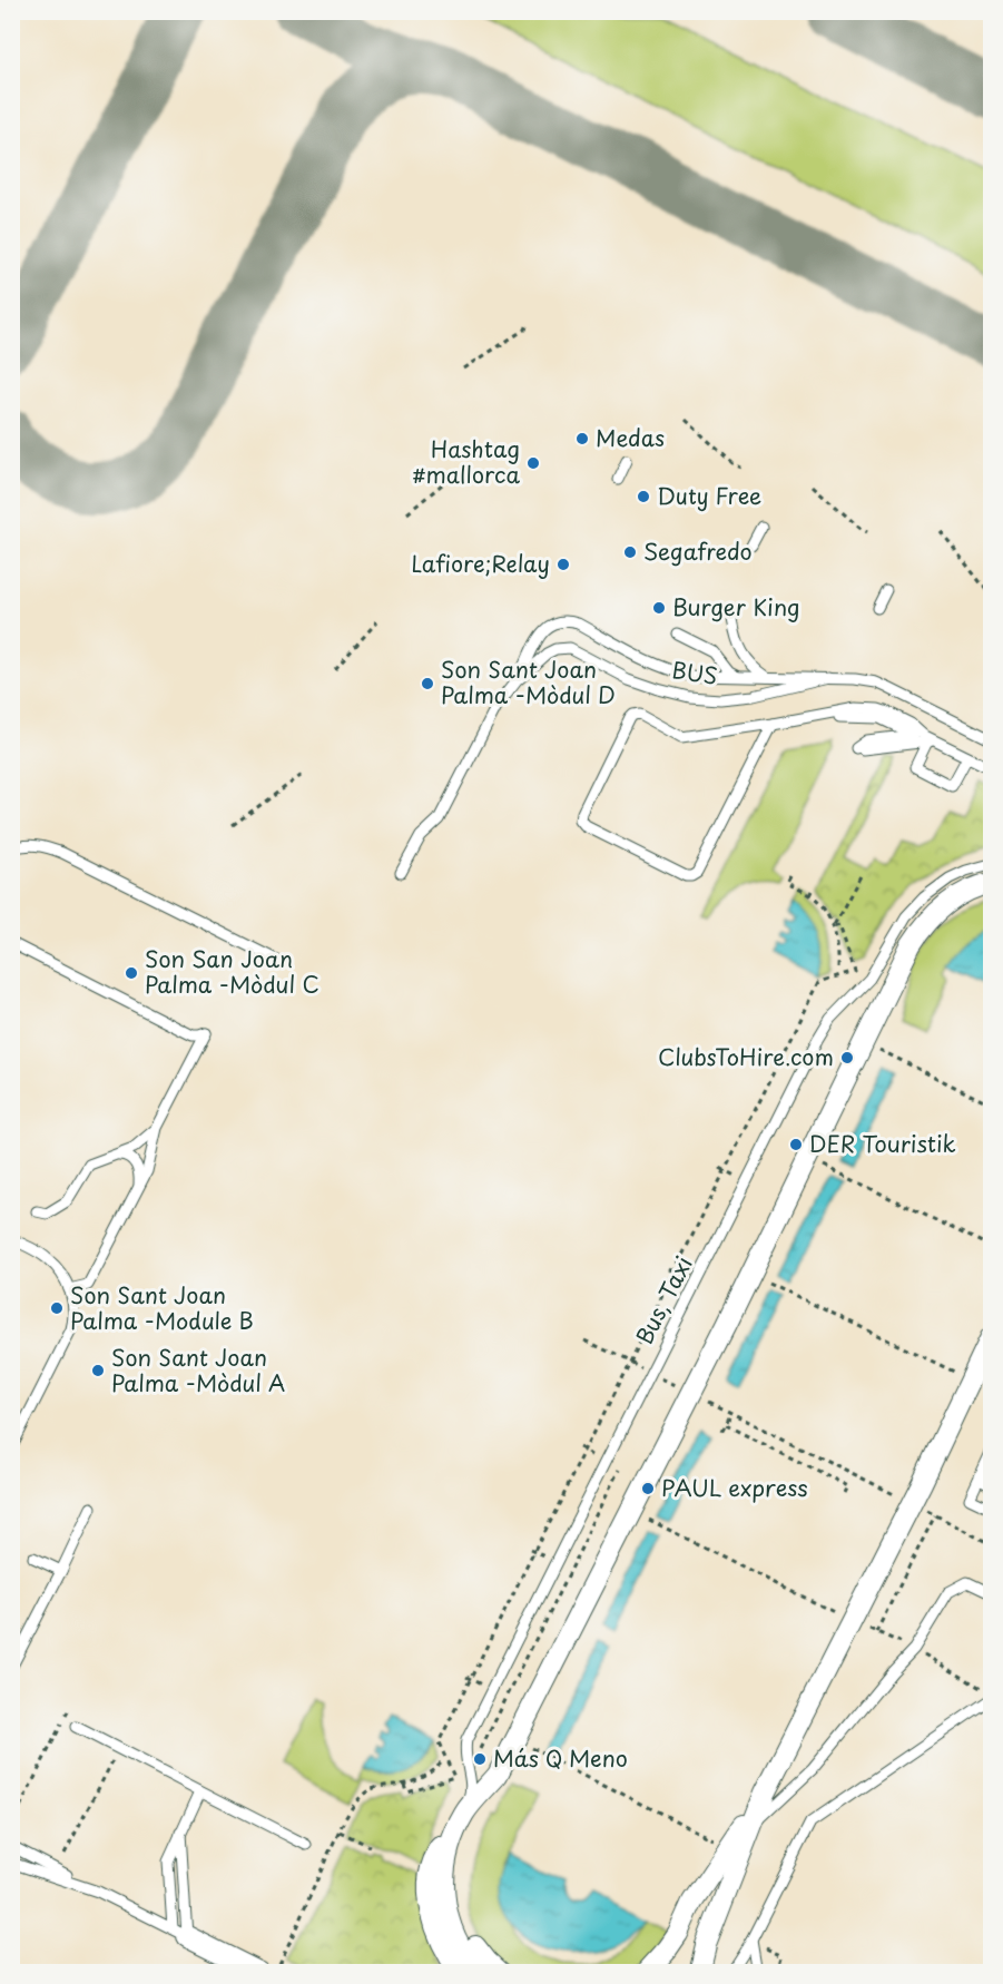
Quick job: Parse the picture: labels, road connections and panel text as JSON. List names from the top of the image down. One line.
{"streets":{"lane":["BUS","Bus, Taxi"]},"places":["Medas","Hashtag #mallorca","Duty Free","Segafredo","Lafiore;Relay","Burger King","Son Sant Joan Palma -Mòdul D","Son San Joan Palma -Mòdul C","ClubsToHire.com","DER Touristik","Son Sant Joan Palma -Module B","Son Sant Joan Palma -Mòdul A","PAUL express","Más Q Meno"]}
